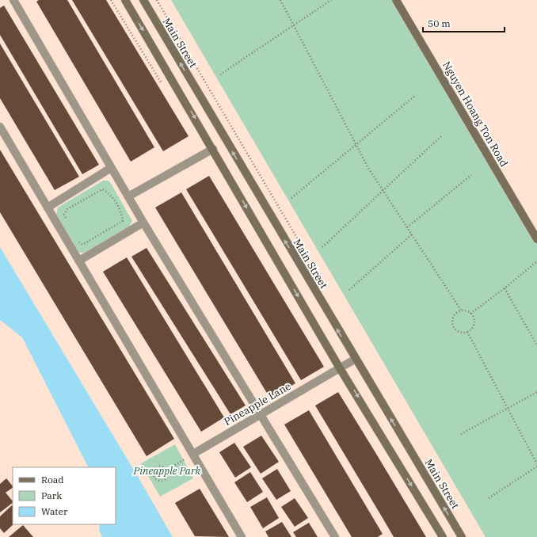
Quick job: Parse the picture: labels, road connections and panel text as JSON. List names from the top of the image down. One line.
{"streets":{"street":["Main Street","Nguyen Hoang Ton Road","Pineapple Lane"]},"crossings":[["Main Street","Pineapple Lane"]],"parks":["Pineapple Park"],"legend":["Road","Park","Water"],"scale_bar":"50 m"}
